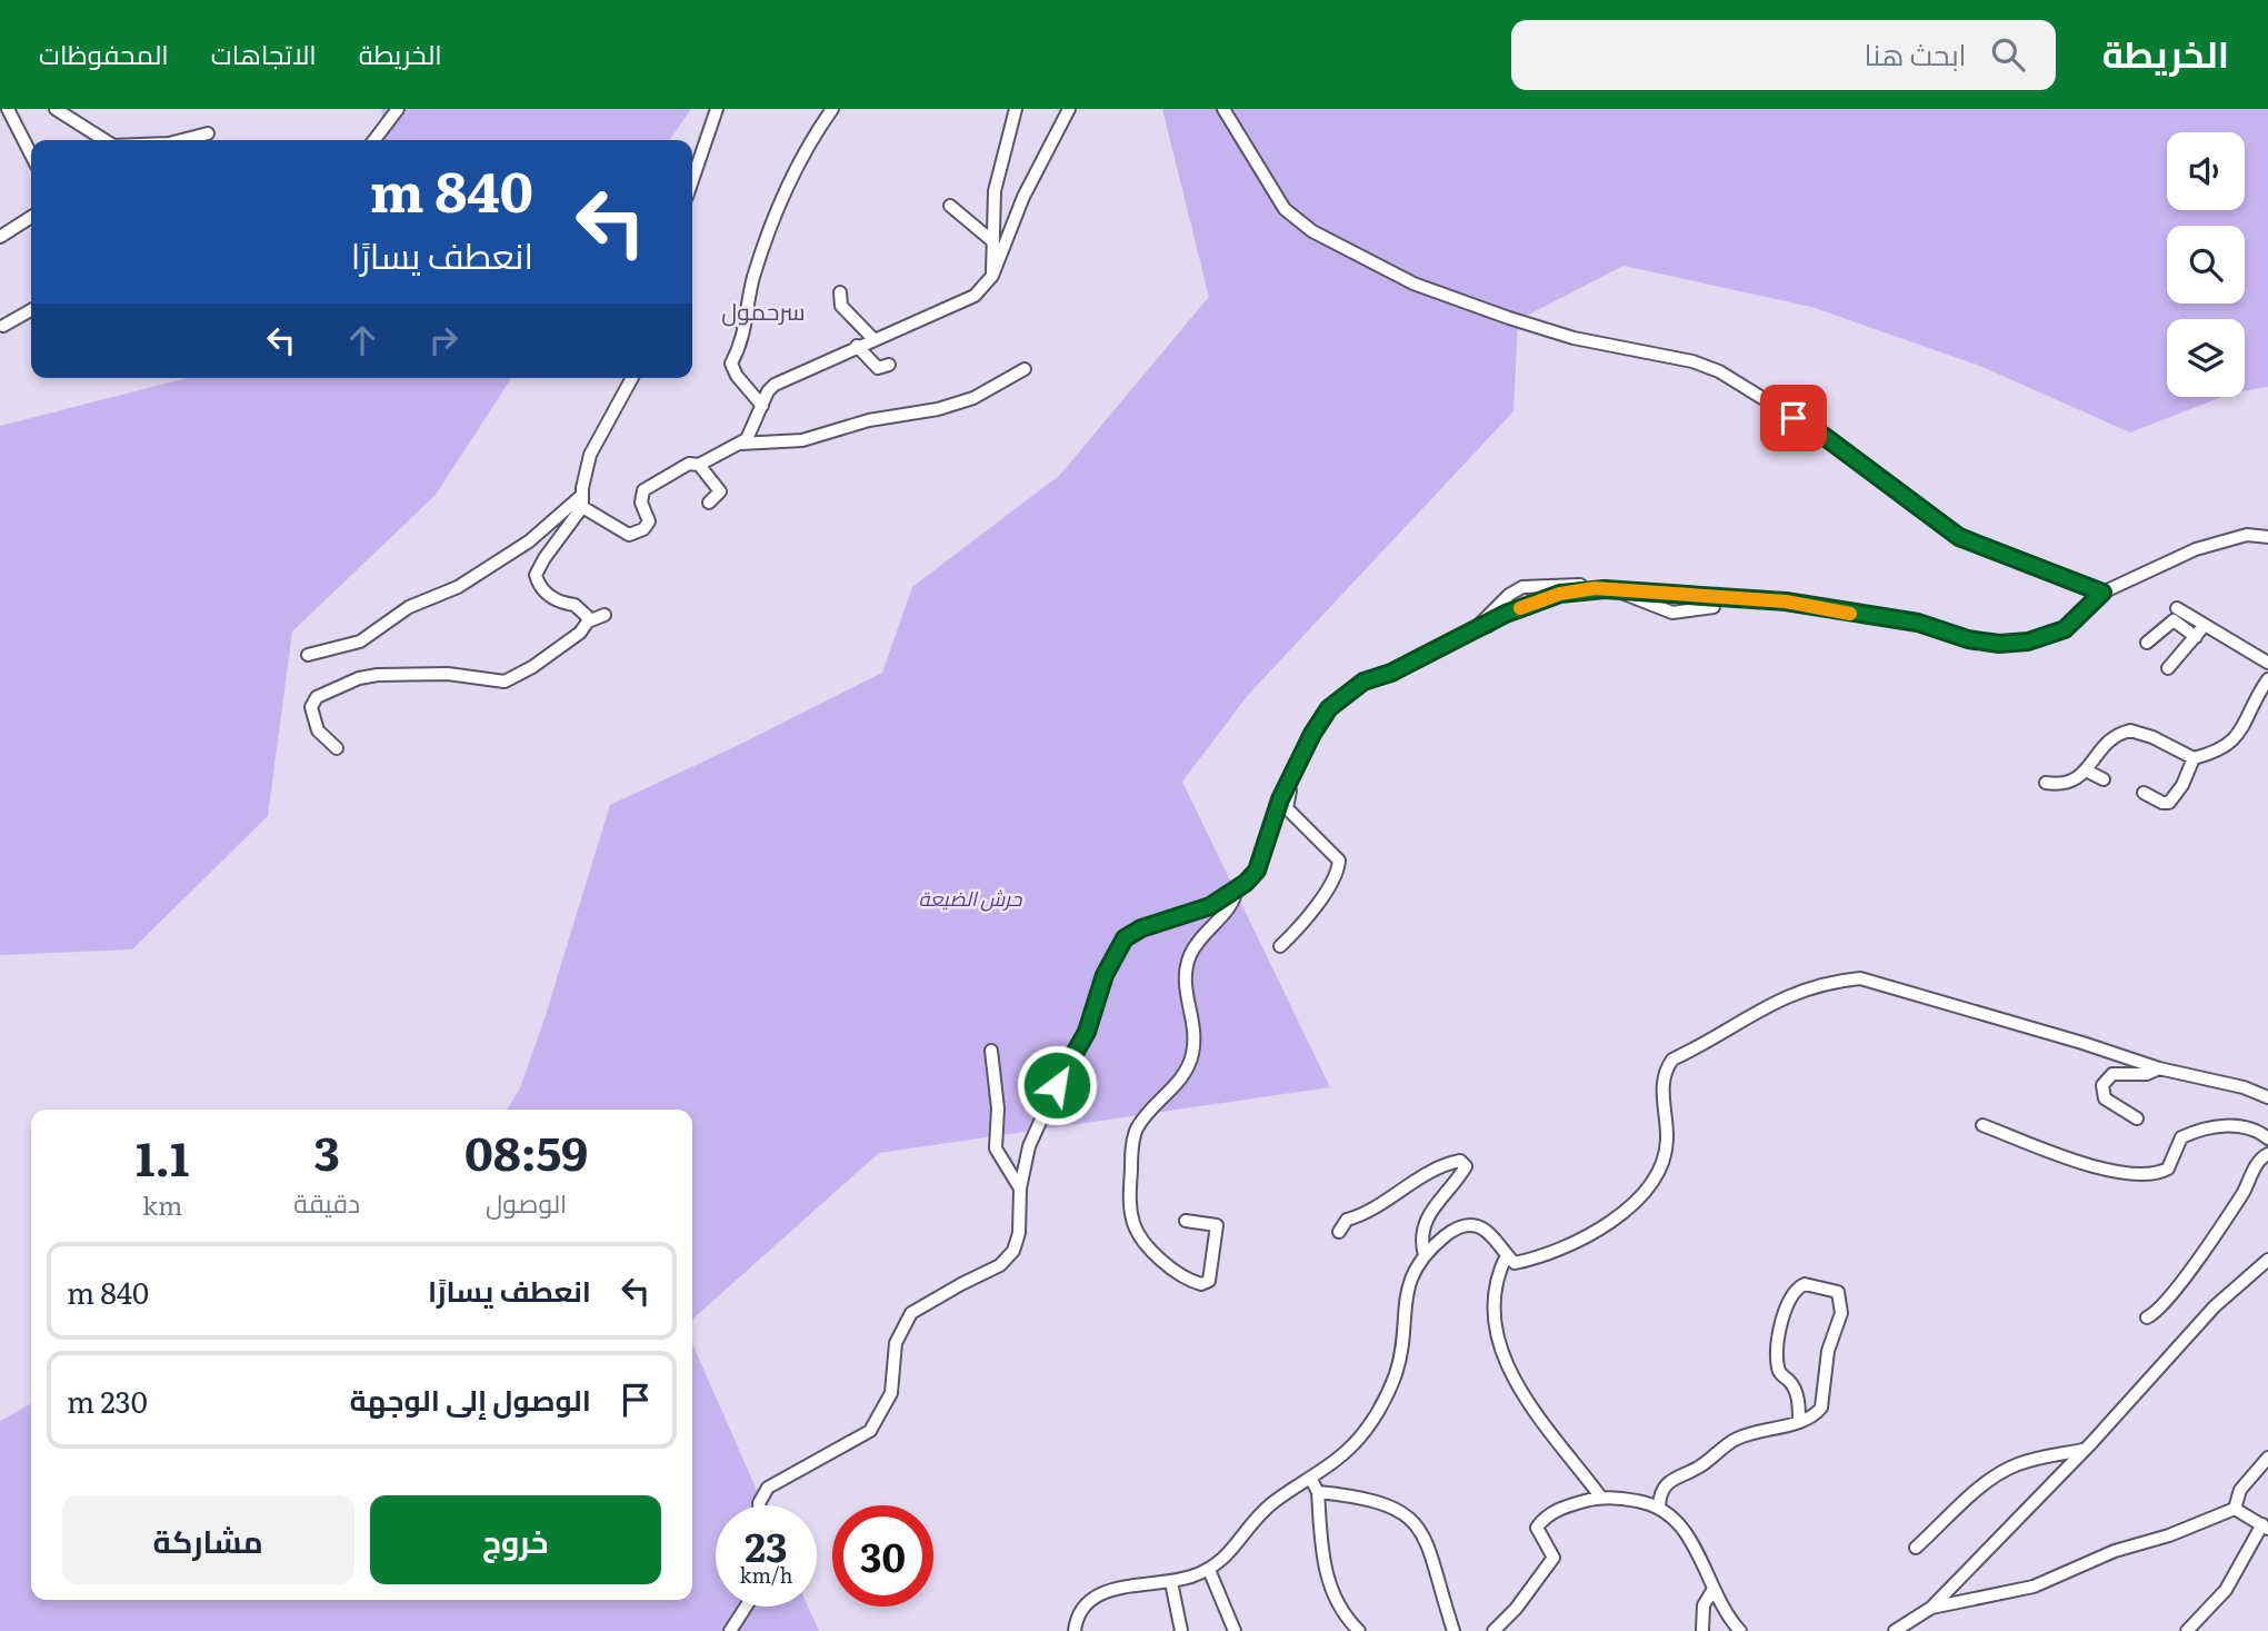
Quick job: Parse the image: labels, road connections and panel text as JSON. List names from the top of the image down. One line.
{"districts":["سرحمول"],"parks":["حرش الضيعة"],"page":{"header":"الخريطة","search":"ابحث هنا","nav":["الخريطة","الاتجاهات","المحفوظات"],"turn":["840 m","انعطف يسارًا"],"eta":["08:59","الوصول","3","دقيقة","1.1","km"],"list":[{"name":"انعطف يسارًا","value":"840 m"},{"name":"الوصول إلى الوجهة","value":"230 m"}],"buttons":["خروج","مشاركة"],"speed":"23 km/h","limit":"30"}}
